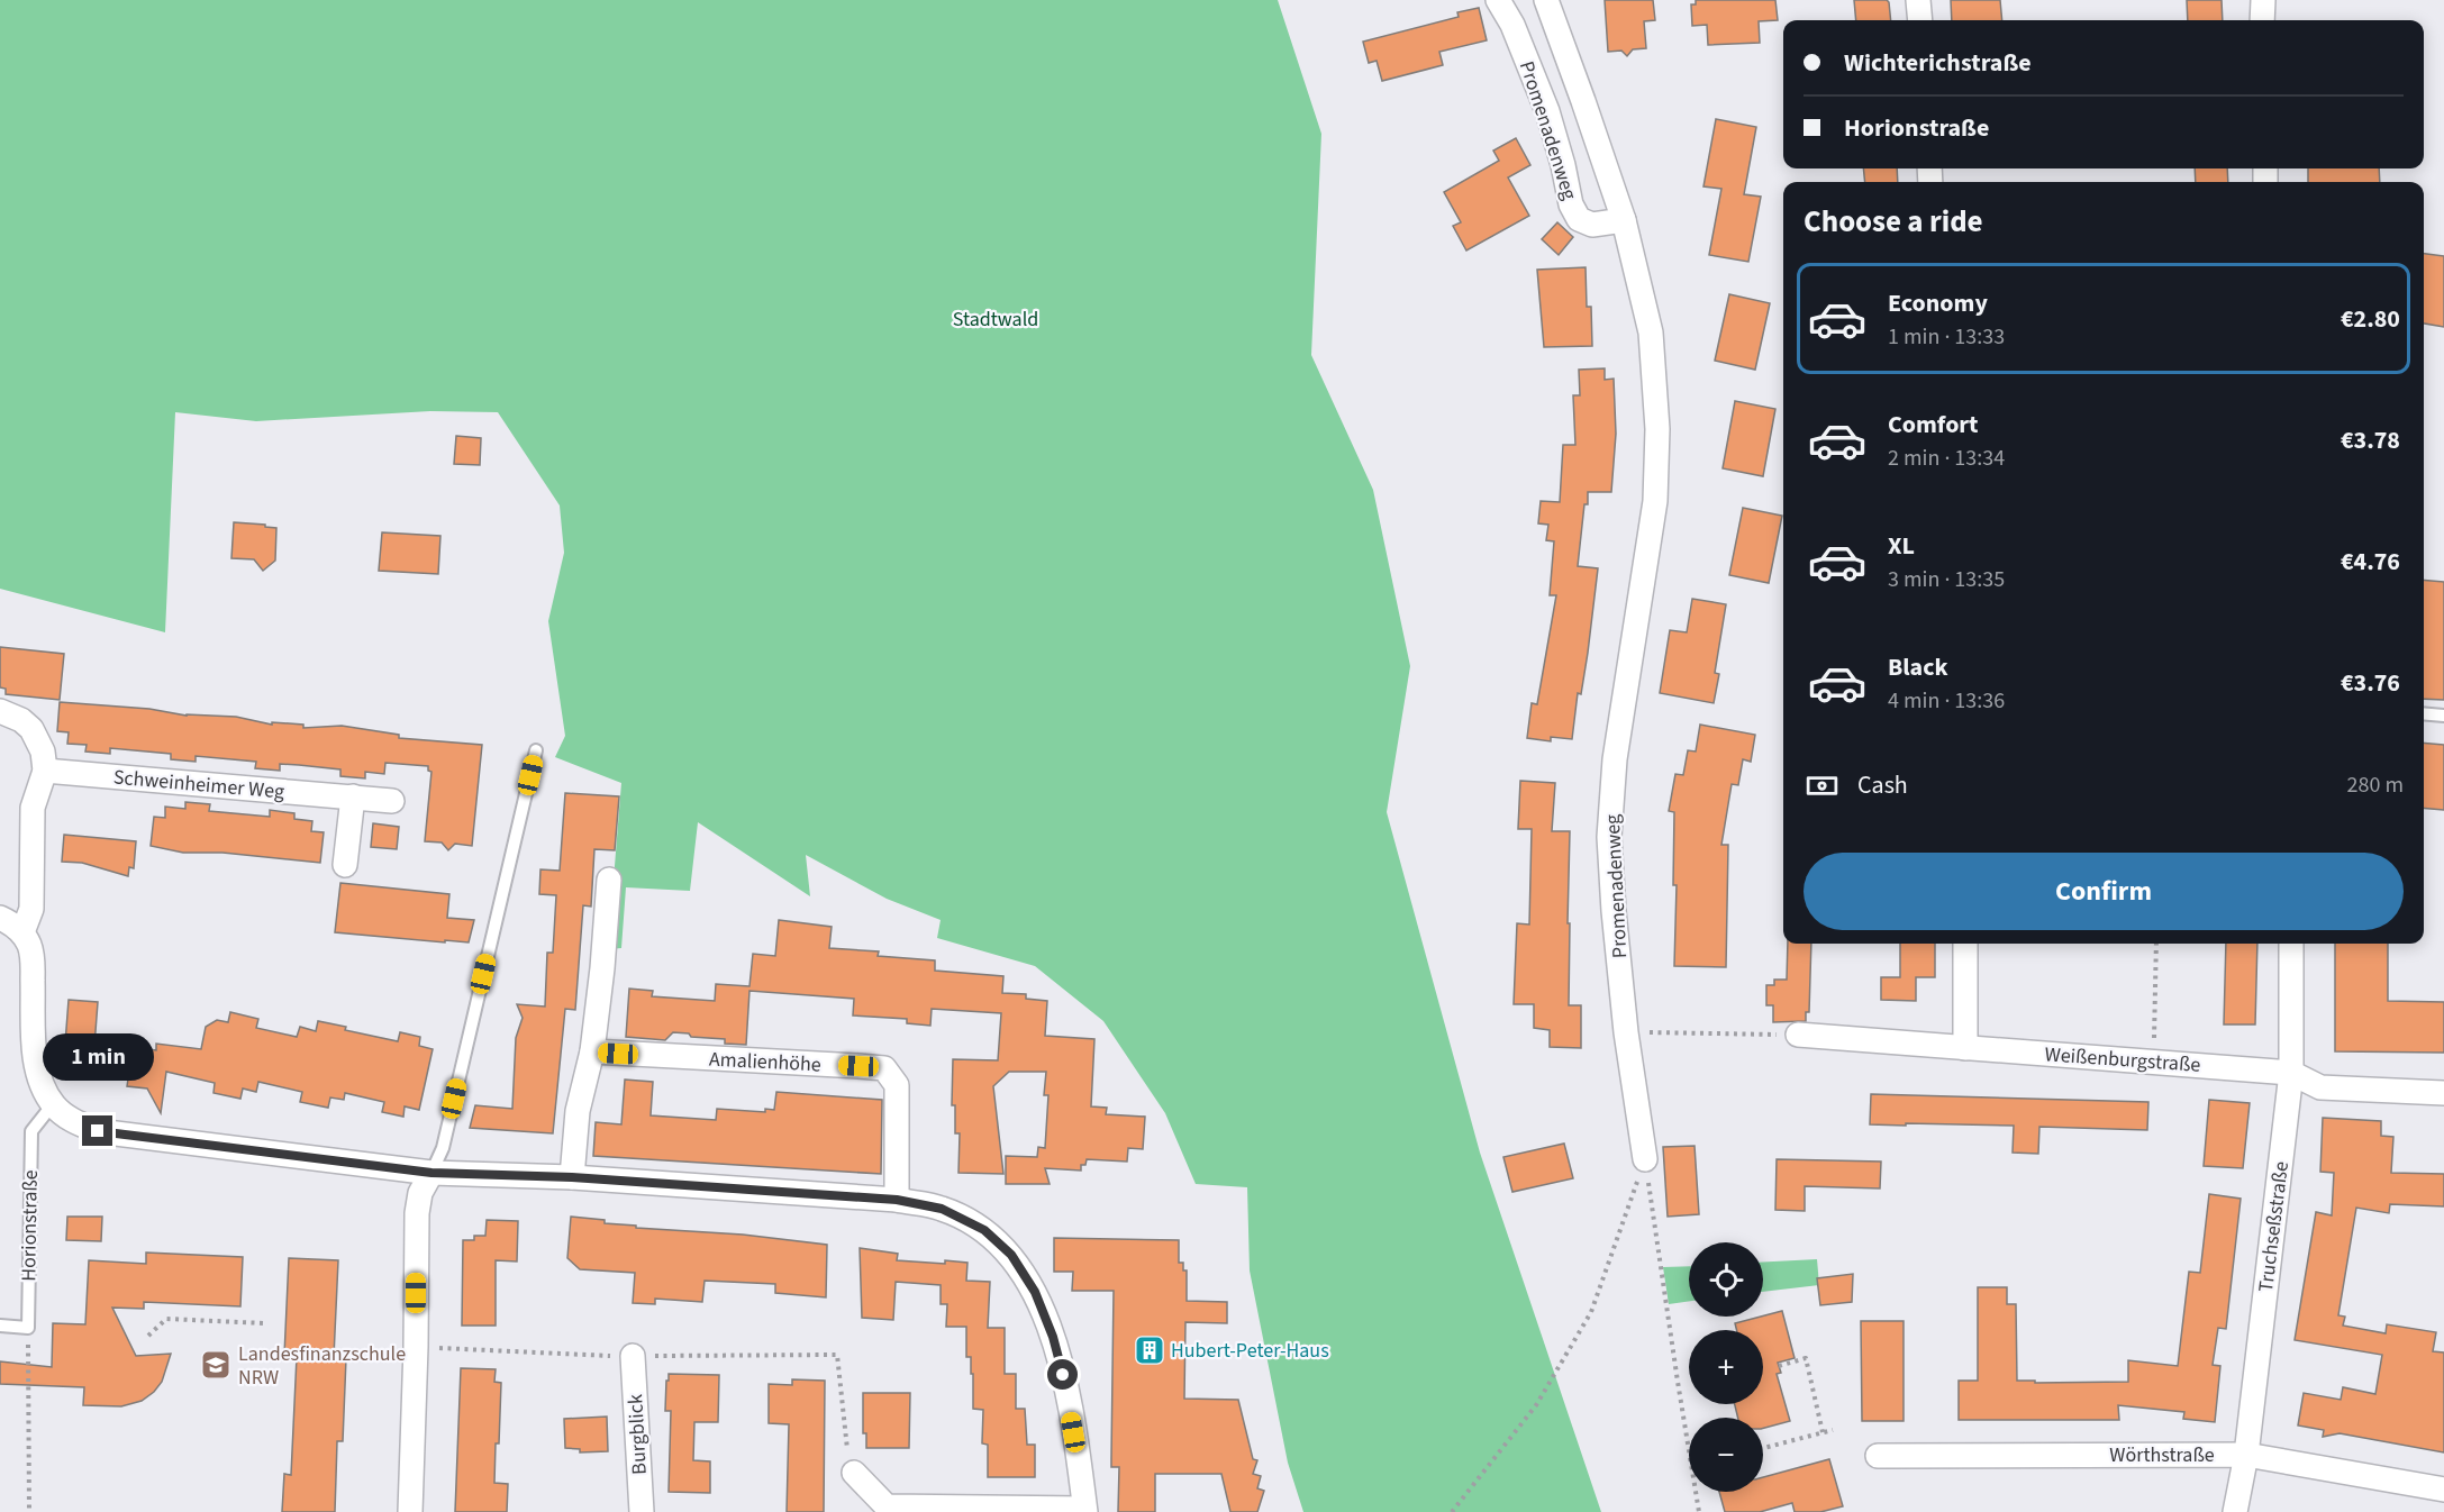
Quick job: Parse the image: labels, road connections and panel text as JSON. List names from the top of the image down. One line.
{"streets":{"street":["Promenadenweg","Schweinheimer Weg","Weißenburgstraße","Amalienhöhe","Truchseßstraße","Burgblick","Wörthstraße"],"lane":["Horionstraße"]},"crossings":[["Weißenburgstraße","Truchseßstraße"],["Truchseßstraße","Wörthstraße"]],"parks":["Stadtwald"],"places":{"building":["Hubert-Peter-Haus"],"school or university":["Landesfinanzschule NRW"]},"page":{"banner":["Wichterichstraße","Horionstraße"],"heading":"Choose a ride","list":[{"name":"Economy","note":"1 min · 13:33","value":"€2.80"},{"name":"Comfort","note":"2 min · 13:34","value":"€3.78"},{"name":"XL","note":"3 min · 13:35","value":"€4.76"},{"name":"Black","note":"4 min · 13:36","value":"€3.76"}],"pay":["Cash","280 m"],"buttons":"Confirm","bubble":"1 min","map_buttons":["+","−"]}}
